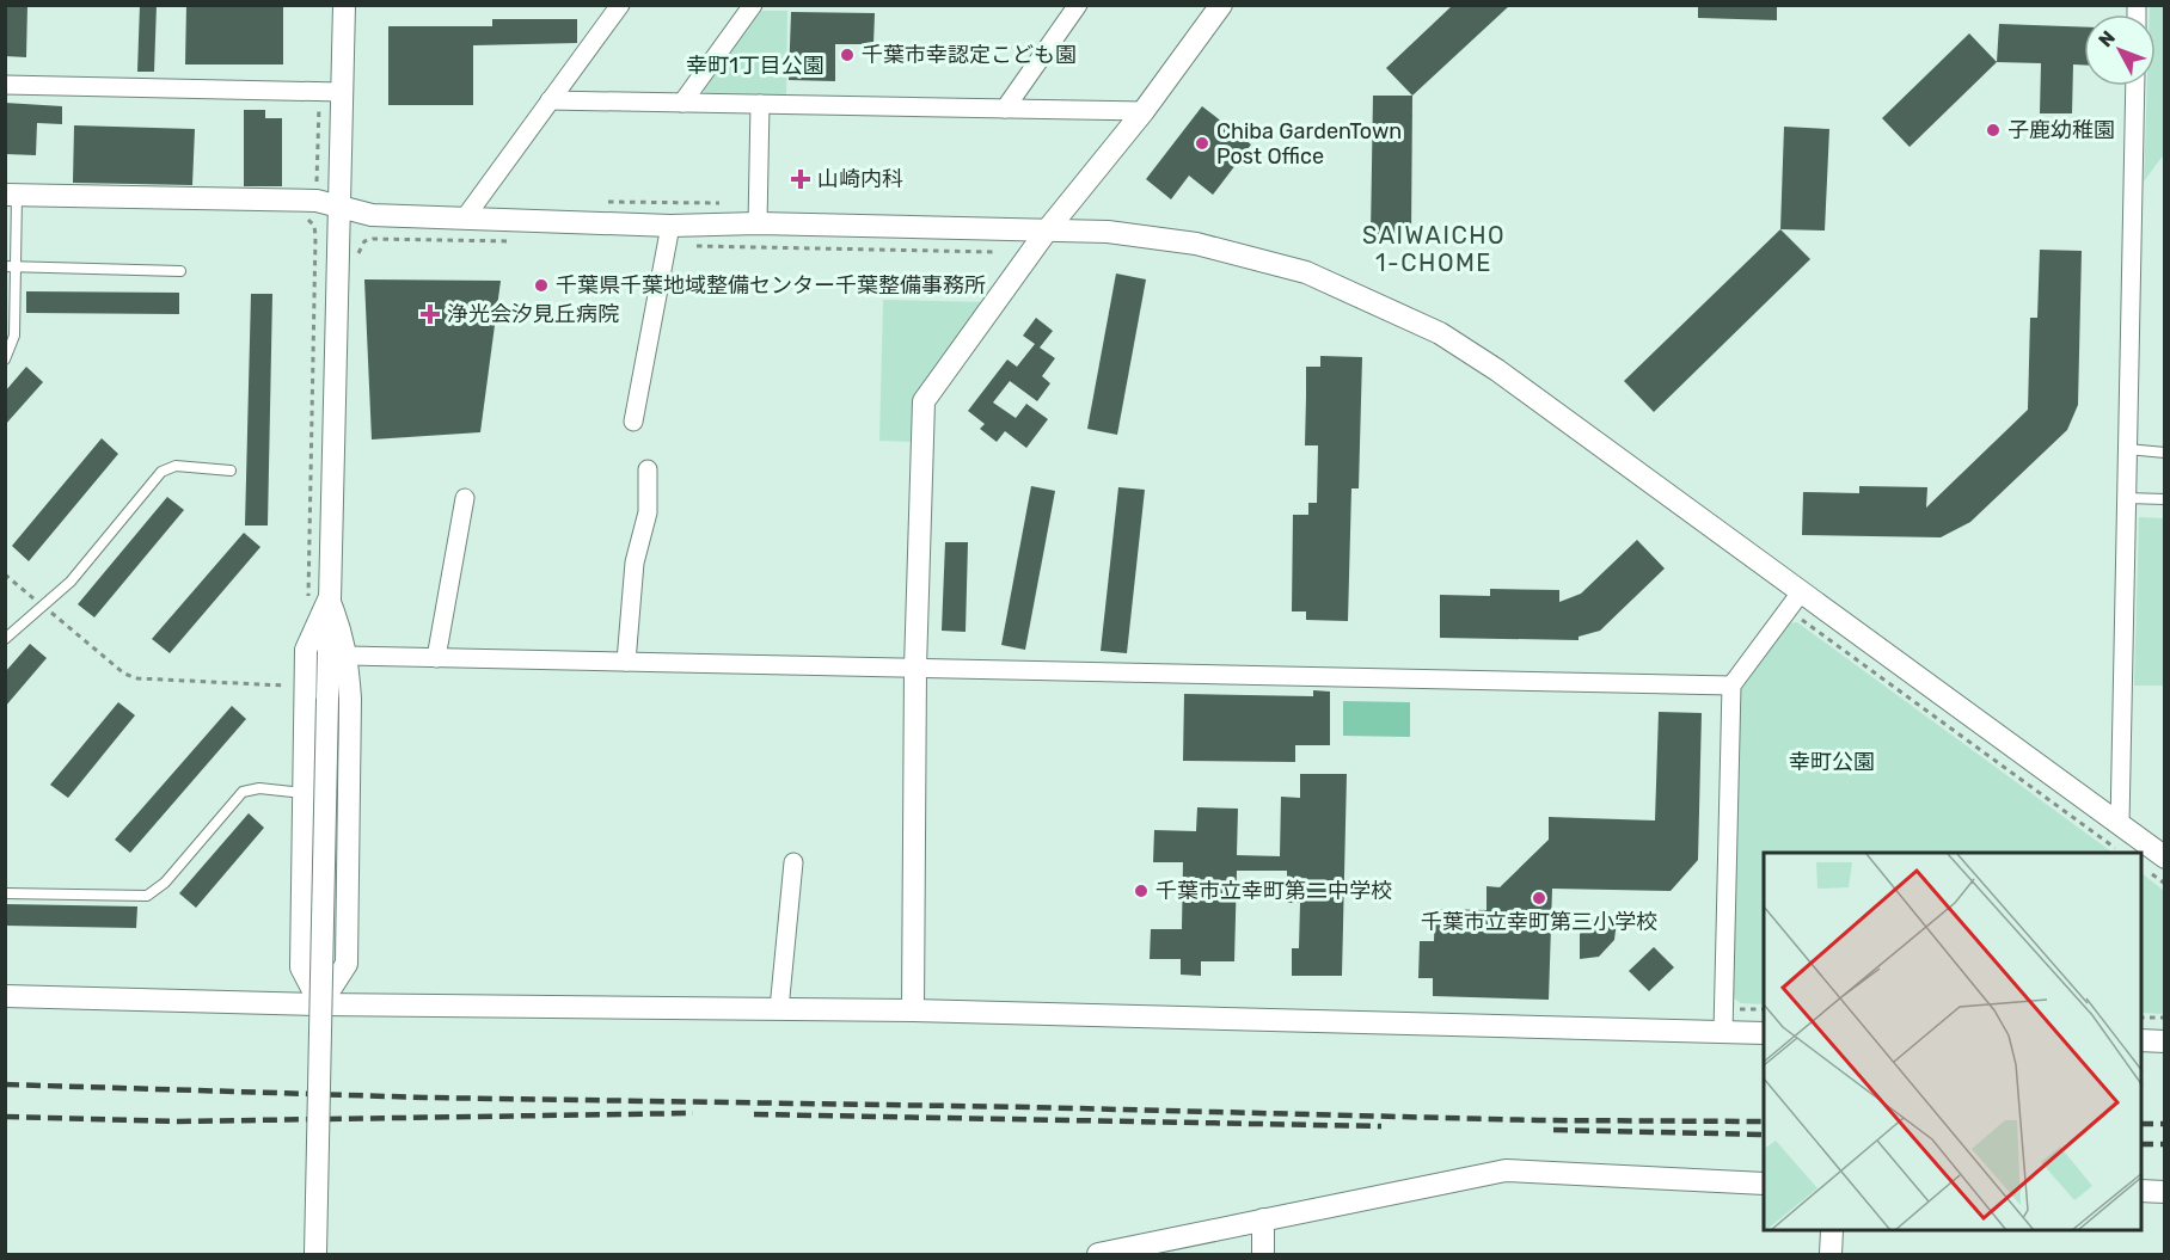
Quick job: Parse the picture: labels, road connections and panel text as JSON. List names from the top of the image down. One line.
{"districts":["SAIWAICHO 1-CHOME"],"parks":["幸町1丁目公園","幸町公園"],"places":{"other":["千葉市幸認定こども園","子鹿幼稚園","Chiba GardenTown Post Office","千葉県千葉地域整備センター千葉整備事務所","千葉市立幸町第二中学校","千葉市立幸町第三小学校"],"health":["山崎内科","浄光会汐見丘病院"]},"north":"top left"}
